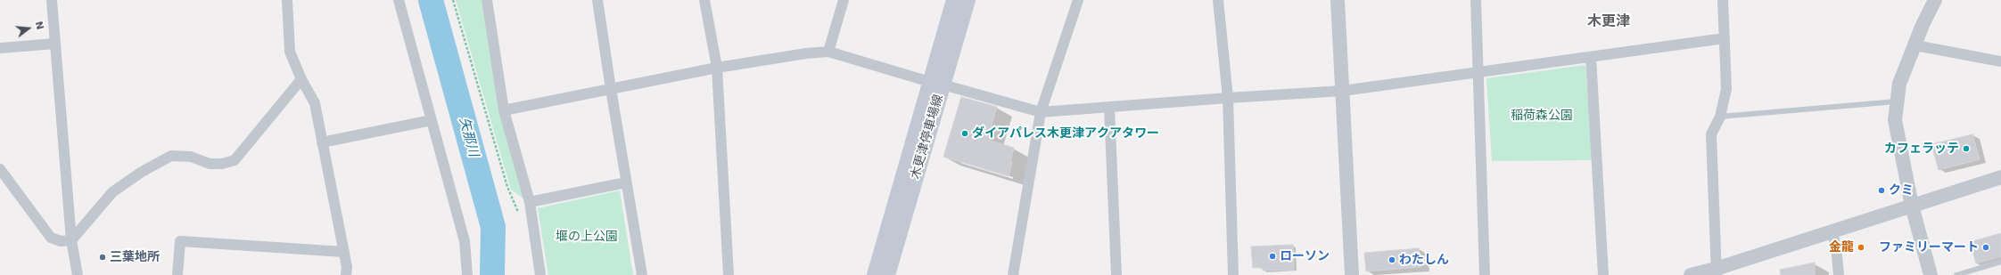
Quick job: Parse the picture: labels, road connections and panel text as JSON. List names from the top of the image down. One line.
{"streets":{"main road":["木更津停車場線"]},"districts":["木更津"],"water":["矢那川"],"parks":["稲荷森公園","堰の上公園"],"places":["ダイアパレス木更津アクアタワー","カフェラッテ","クミ","金龍","ファミリーマート","ローソン","三葉地所","わたしん"],"north":"right"}
